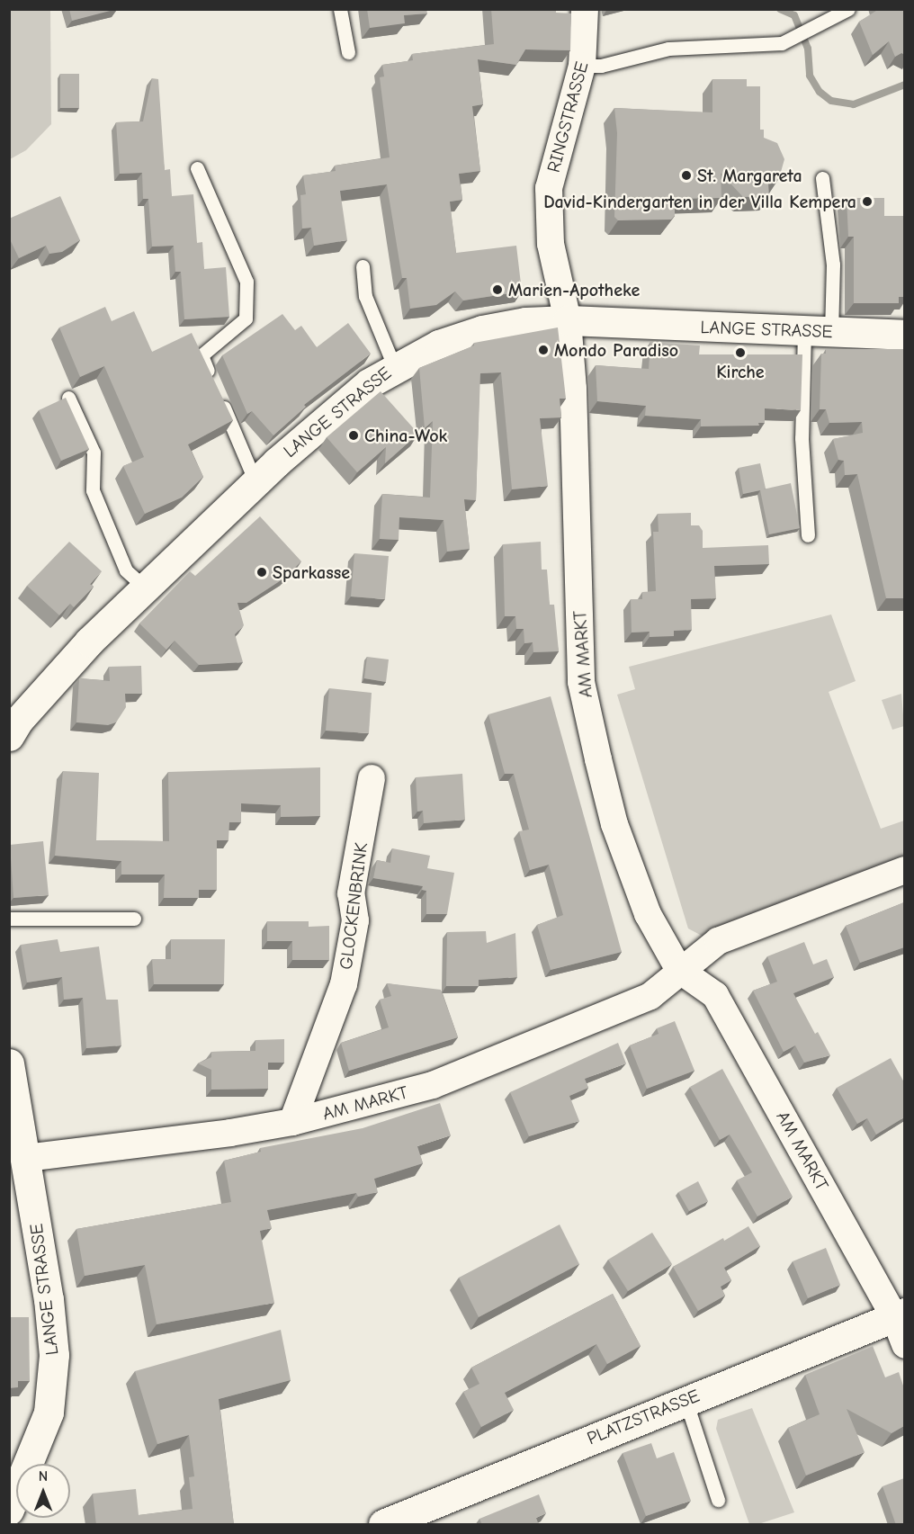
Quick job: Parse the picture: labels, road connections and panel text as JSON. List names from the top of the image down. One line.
{"streets":{"main road":["LANGE STRASSE","PLATZSTRASSE"],"street":["RINGSTRASSE","AM MARKT","GLOCKENBRINK"]},"crossings":[["RINGSTRASSE","LANGE STRASSE"],["RINGSTRASSE","AM MARKT"],["LANGE STRASSE","AM MARKT"],["AM MARKT","GLOCKENBRINK"],["AM MARKT","PLATZSTRASSE"]],"places":["St. Margareta","David-Kindergarten in der Villa Kempera","Marien-Apotheke","Mondo Paradiso","Kirche","China-Wok","Sparkasse"],"north":"top"}
